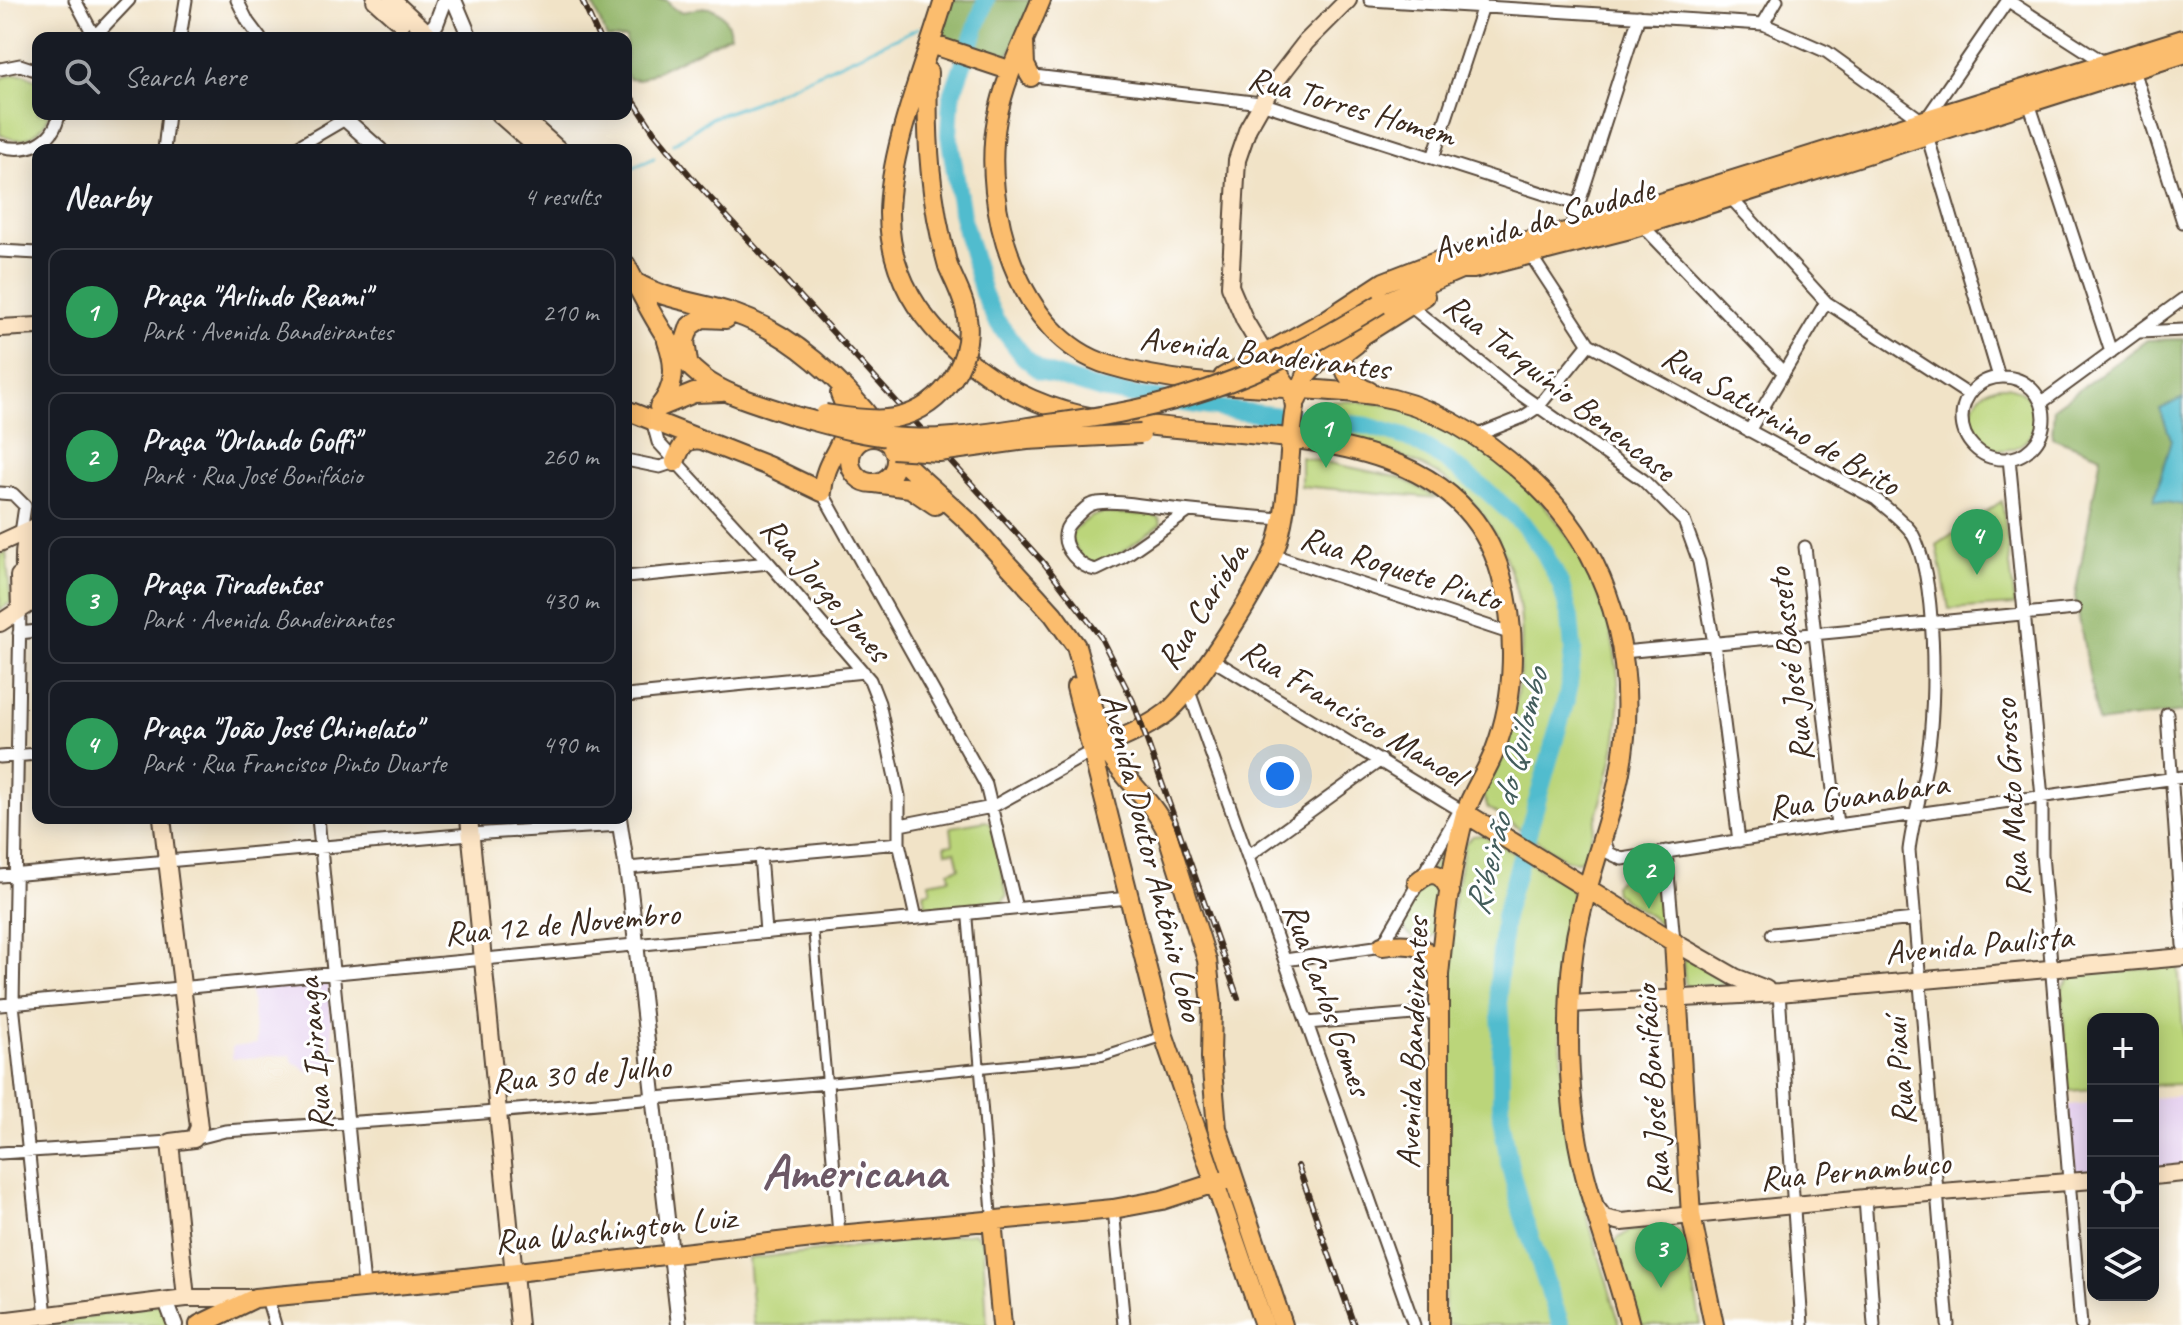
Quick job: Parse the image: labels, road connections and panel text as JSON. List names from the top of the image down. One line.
{"streets":{"main road":["Avenida da Saudade","Avenida Bandeirantes","Rua Carioba","Avenida Doutor Antônio Lobo","Avenida Paulista","Rua 30 de Julho","Rua José Bonifácio","Rua Pernambuco","Rua Washington Luiz"],"street":["Rua Torres Homem","Rua Tarquínio Benencase","Rua Saturnino de Brito","Rua Roquete Pinto","Rua Jorge Jones","Rua José Basseto","Rua Francisco Manoel","Rua Guanabara","Rua Mato Grosso","Rua 12 de Novembro","Rua Carlos Gomes","Rua Ipiranga","Rua Piauí"]},"crossings":[["Rua Torres Homem","Avenida Bandeirantes"],["Avenida da Saudade","Rua Tarquínio Benencase"],["Avenida da Saudade","Rua Saturnino de Brito"],["Avenida Bandeirantes","Rua Roquete Pinto"],["Avenida Bandeirantes","Rua Carioba"],["Avenida Bandeirantes","Rua Francisco Manoel"],["Avenida Bandeirantes","Rua Guanabara"],["Avenida Bandeirantes","Avenida Paulista"],["Rua Tarquínio Benencase","Rua Guanabara"],["Rua Saturnino de Brito","Rua Guanabara"],["Rua Saturnino de Brito","Rua Piauí"],["Rua Roquete Pinto","Rua Carioba"],["Rua Jorge Jones","Rua Carioba"],["Rua Jorge Jones","Avenida Doutor Antônio Lobo"],["Rua Jorge Jones","Rua 12 de Novembro"],["Rua Carioba","Rua Francisco Manoel"],["Rua Carioba","Avenida Doutor Antônio Lobo"],["Rua Carioba","Rua Carlos Gomes"],["Rua José Basseto","Rua Guanabara"],["Rua Guanabara","Rua Mato Grosso"],["Rua Guanabara","Rua Piauí"],["Rua Guanabara","Rua José Bonifácio"],["Rua Mato Grosso","Avenida Paulista"],["Rua Mato Grosso","Rua Pernambuco"],["Avenida Doutor Antônio Lobo","Rua 12 de Novembro"],["Avenida Doutor Antônio Lobo","Rua 30 de Julho"],["Avenida Doutor Antônio Lobo","Rua Washington Luiz"],["Rua 12 de Novembro","Rua Ipiranga"],["Avenida Paulista","Rua Piauí"],["Avenida Paulista","Rua José Bonifácio"],["Rua Ipiranga","Rua 30 de Julho"],["Rua Ipiranga","Rua Washington Luiz"],["Rua Piauí","Rua Pernambuco"],["Rua José Bonifácio","Rua Pernambuco"]],"districts":["Americana"],"water":["Ribeirão do Quilombo"],"page":{"search":"Search here","heading":["Nearby","4 results"],"list":[{"mark":"1","name":"Praça \"Arlindo Reami\"","note":"Park · Avenida Bandeirantes","value":"210 m"},{"mark":"2","name":"Praça \"Orlando Goffi\"","note":"Park · Rua José Bonifácio","value":"260 m"},{"mark":"3","name":"Praça Tiradentes","note":"Park · Avenida Bandeirantes","value":"430 m"},{"mark":"4","name":"Praça \"João José Chinelato\"","note":"Park · Rua Francisco Pinto Duarte","value":"490 m"}],"pins":["1","4","2","3"],"map_buttons":["+","−"]}}
